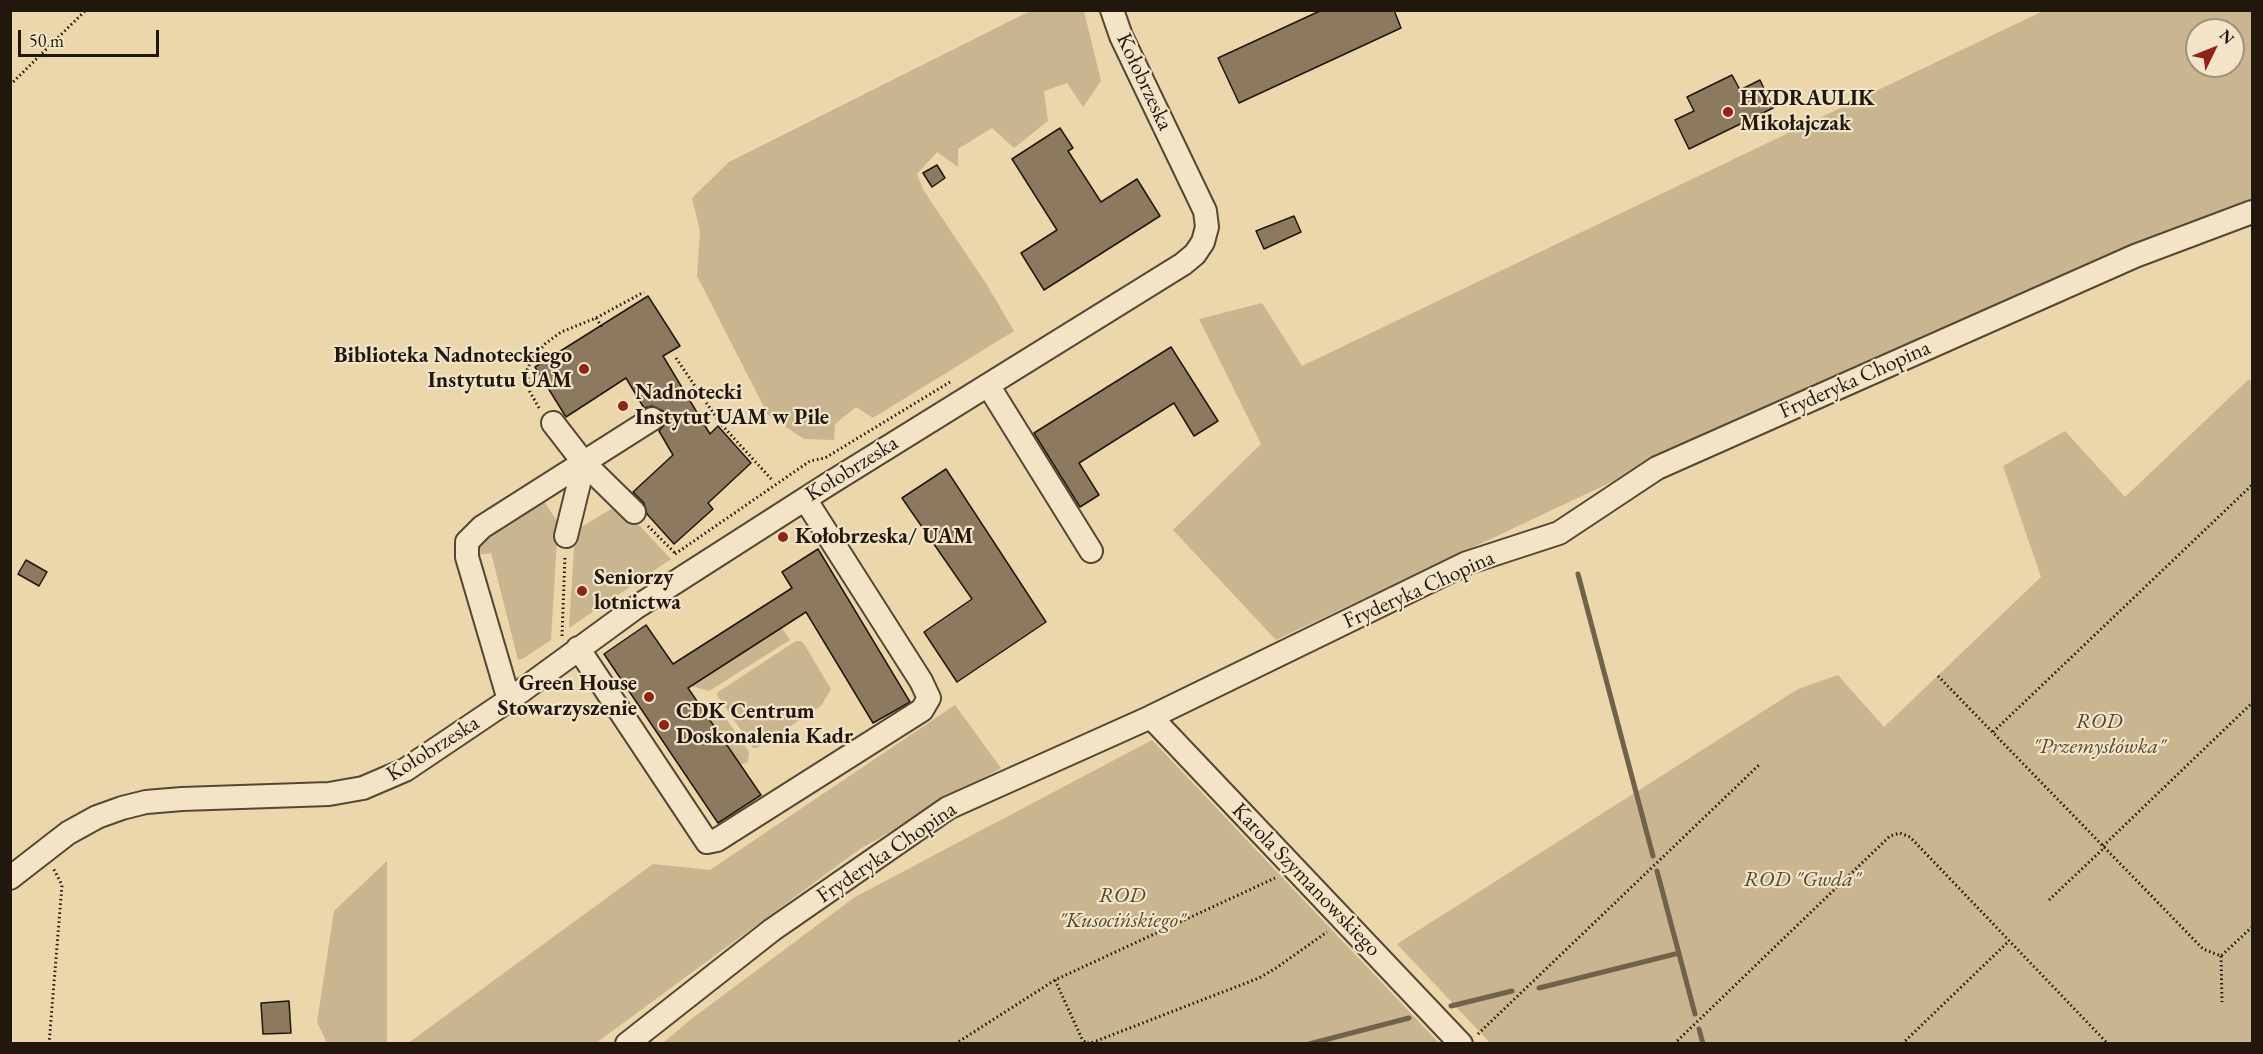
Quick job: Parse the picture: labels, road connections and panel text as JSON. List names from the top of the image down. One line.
{"streets":{"street":["Kołobrzeska","Fryderyka Chopina","Karola Szymanowskiego"]},"crossings":[["Fryderyka Chopina","Karola Szymanowskiego"]],"parks":["ROD \"Przemysłówka\"","ROD \"Gwda\"","ROD \"Kusocińskiego\""],"places":["HYDRAULIK Mikołajczak","Biblioteka Nadnoteckiego Instytutu UAM","Nadnotecki Instytut UAM w Pile","Kołobrzeska/ UAM","Seniorzy lotnictwa","Green House Stowarzyszenie","CDK Centrum Doskonalenia Kadr"],"scale_bar":"50 m","north":"top right"}
